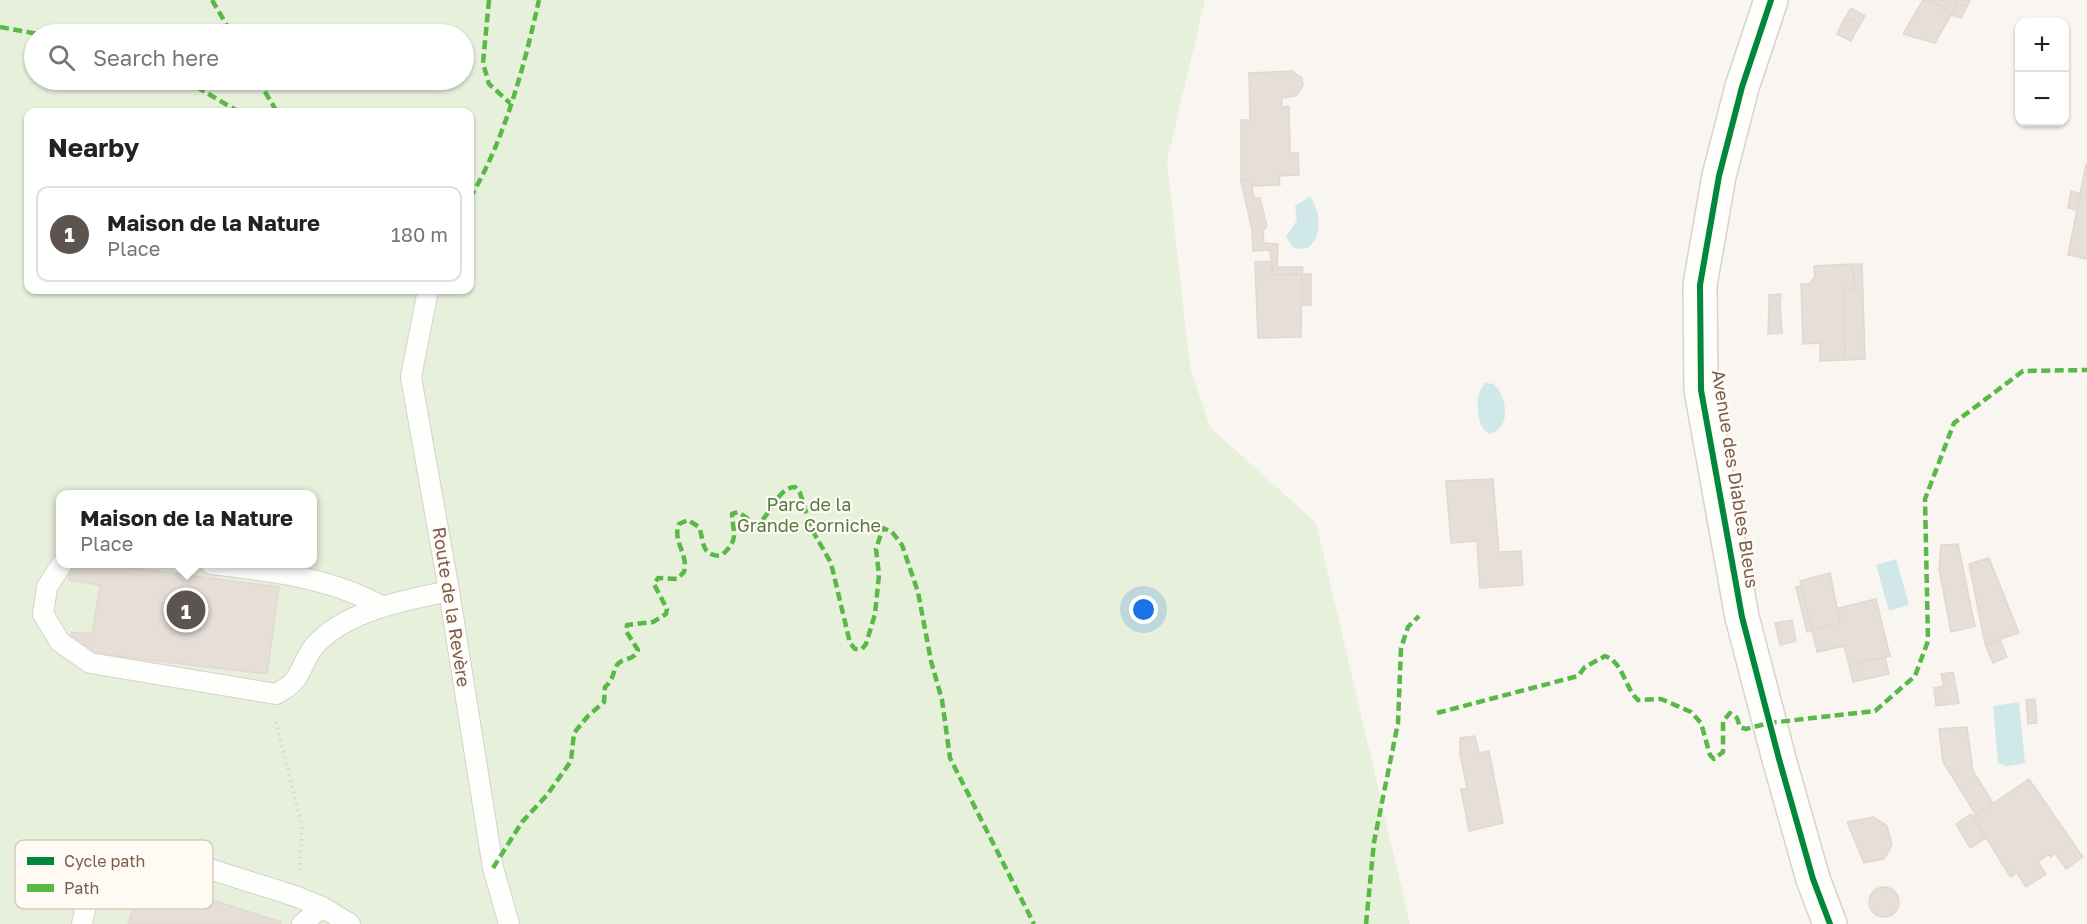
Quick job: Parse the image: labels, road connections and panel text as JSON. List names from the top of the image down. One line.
{"streets":{"main road":["Avenue des Diables Bleus"],"lane":["Route de la Revère"]},"parks":["Parc de la Grande Corniche"],"legend":["Cycle path","Path"],"page":{"map_buttons":["+","−"],"search":"Search here","heading":"Nearby","list":[{"mark":"1","name":"Maison de la Nature","note":"Place","value":"180 m"}],"popup":["Maison de la Nature","Place"],"pins":"1"}}
